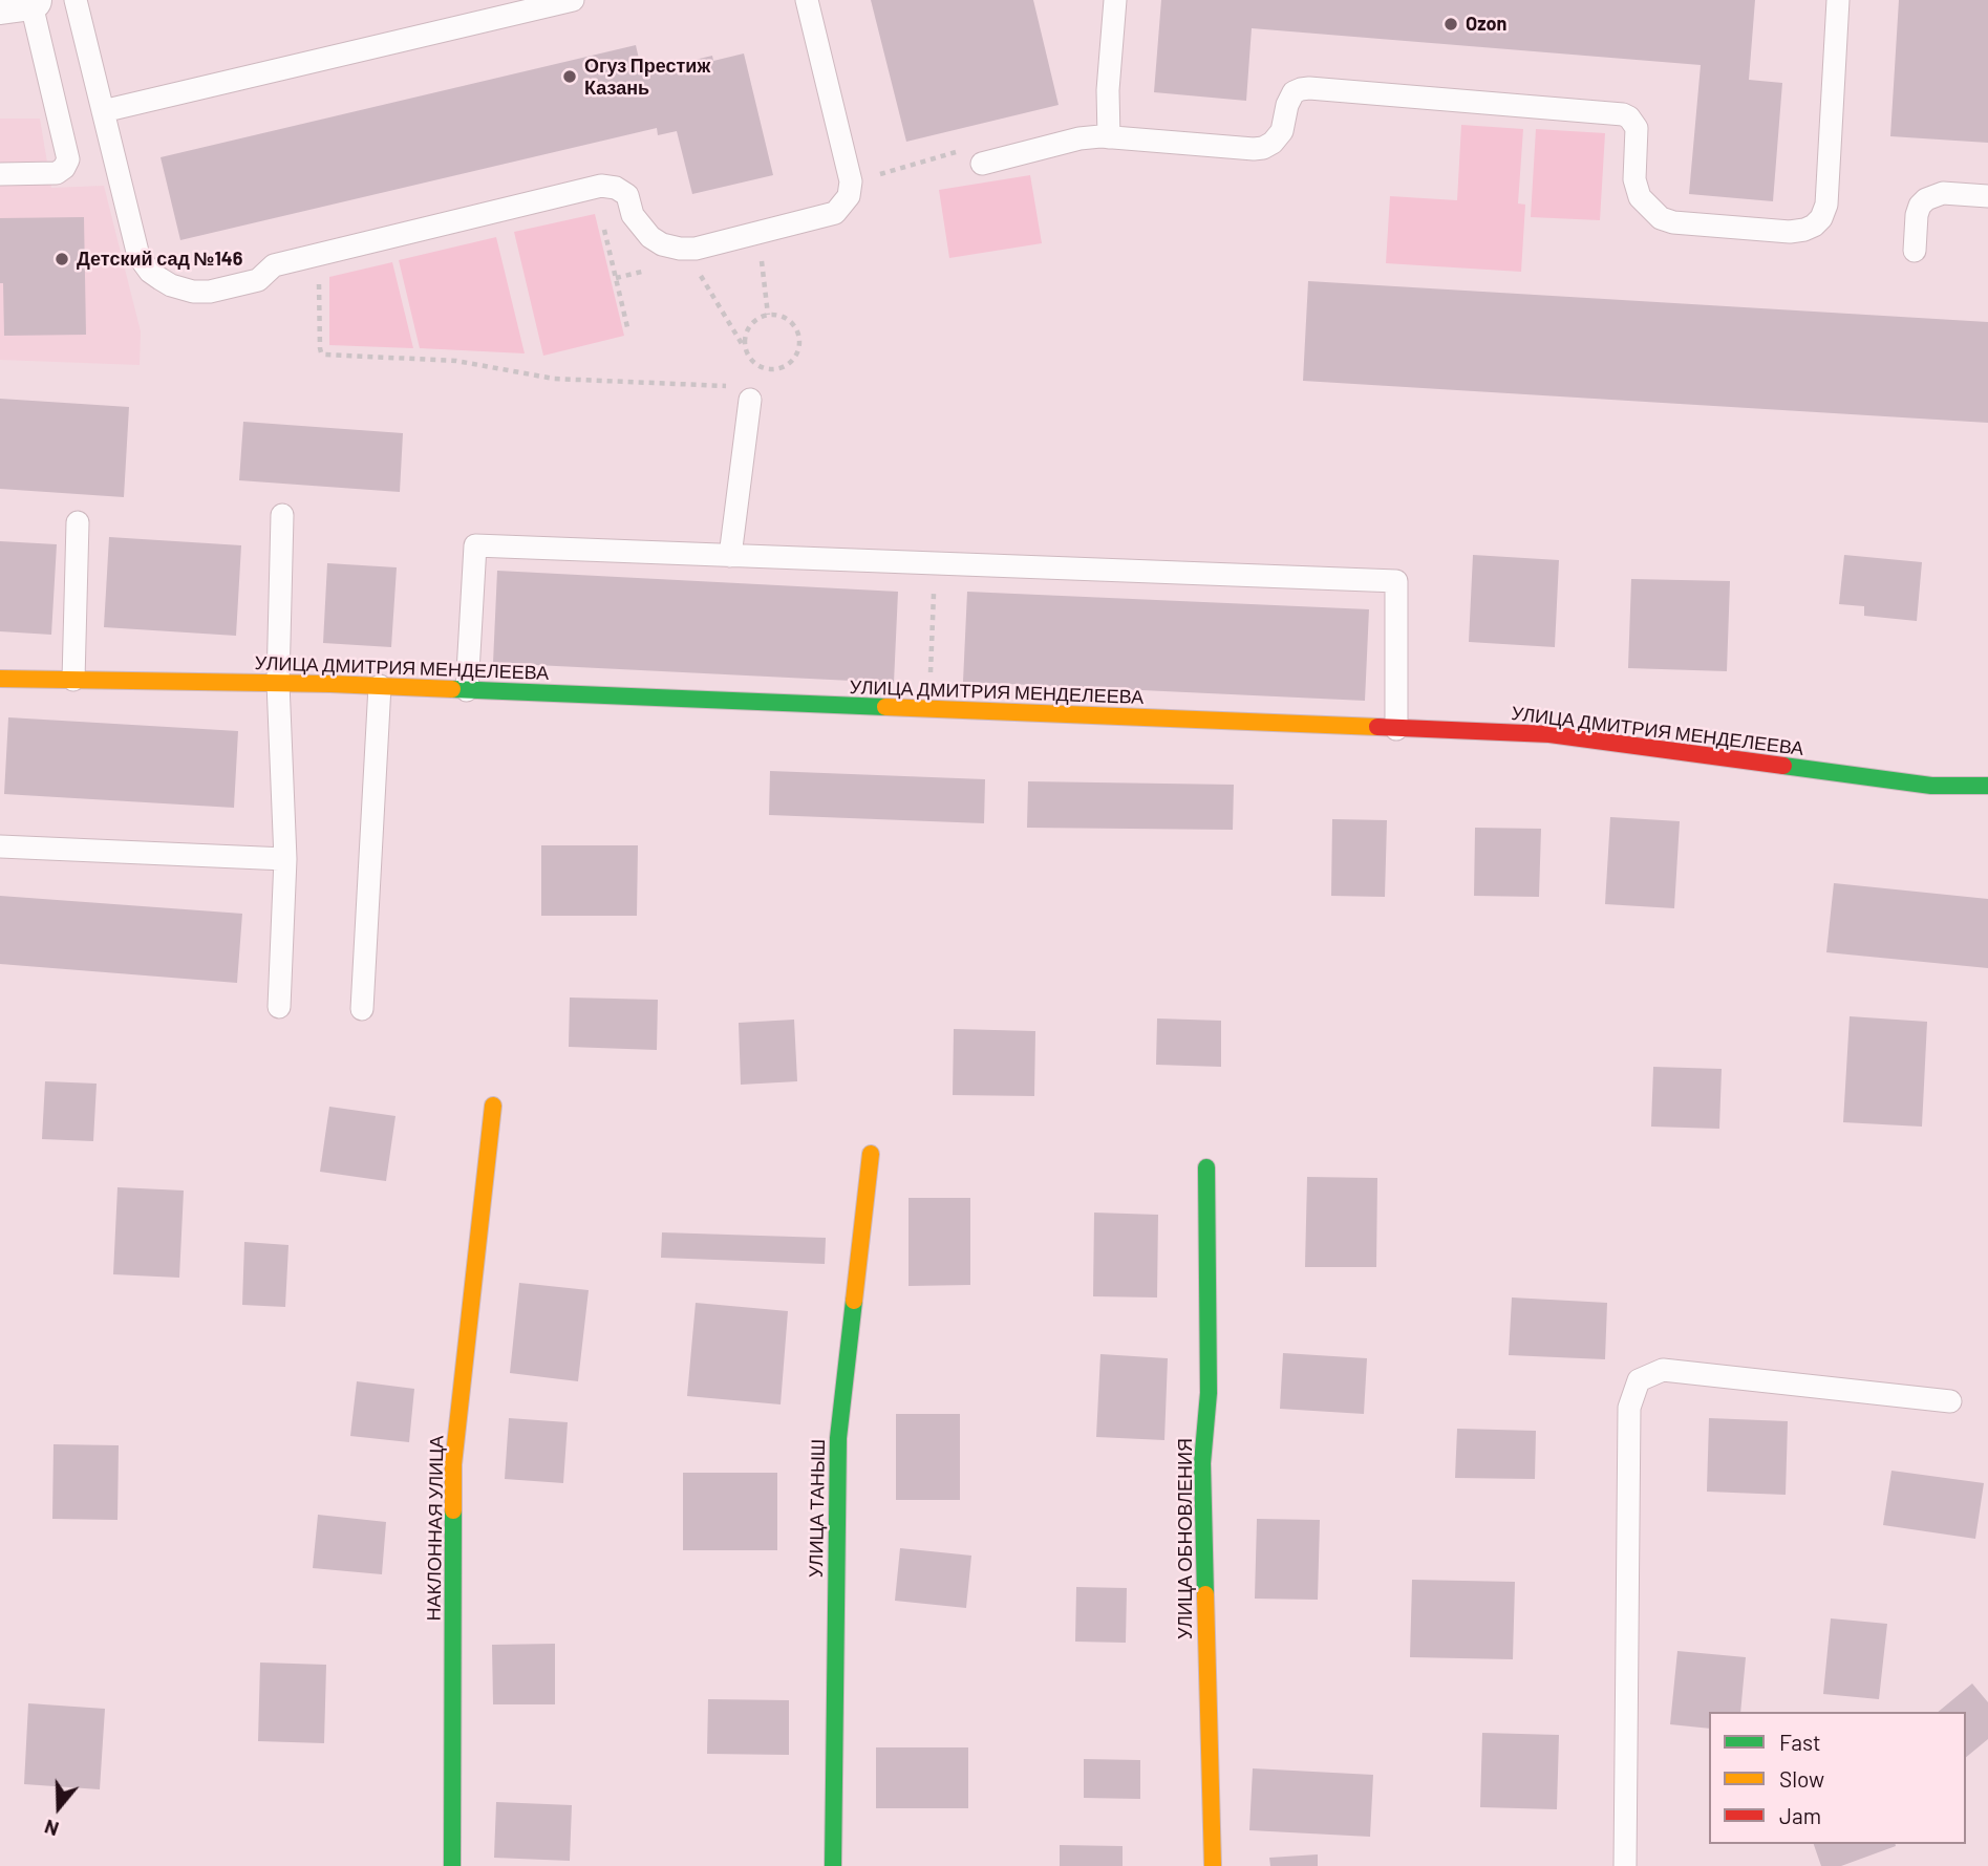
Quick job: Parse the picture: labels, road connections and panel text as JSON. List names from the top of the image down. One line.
{"streets":{"street":["УЛИЦА ДМИТРИЯ МЕНДЕЛЕЕВА","УЛИЦА ТАНЫШ","НАКЛОННАЯ УЛИЦА","УЛИЦА ОБНОВЛЕНИЯ"]},"places":["Ozon","Огуз Престиж Казань","Детский сад №146"],"legend":["Fast","Slow","Jam"],"north":"bottom"}
